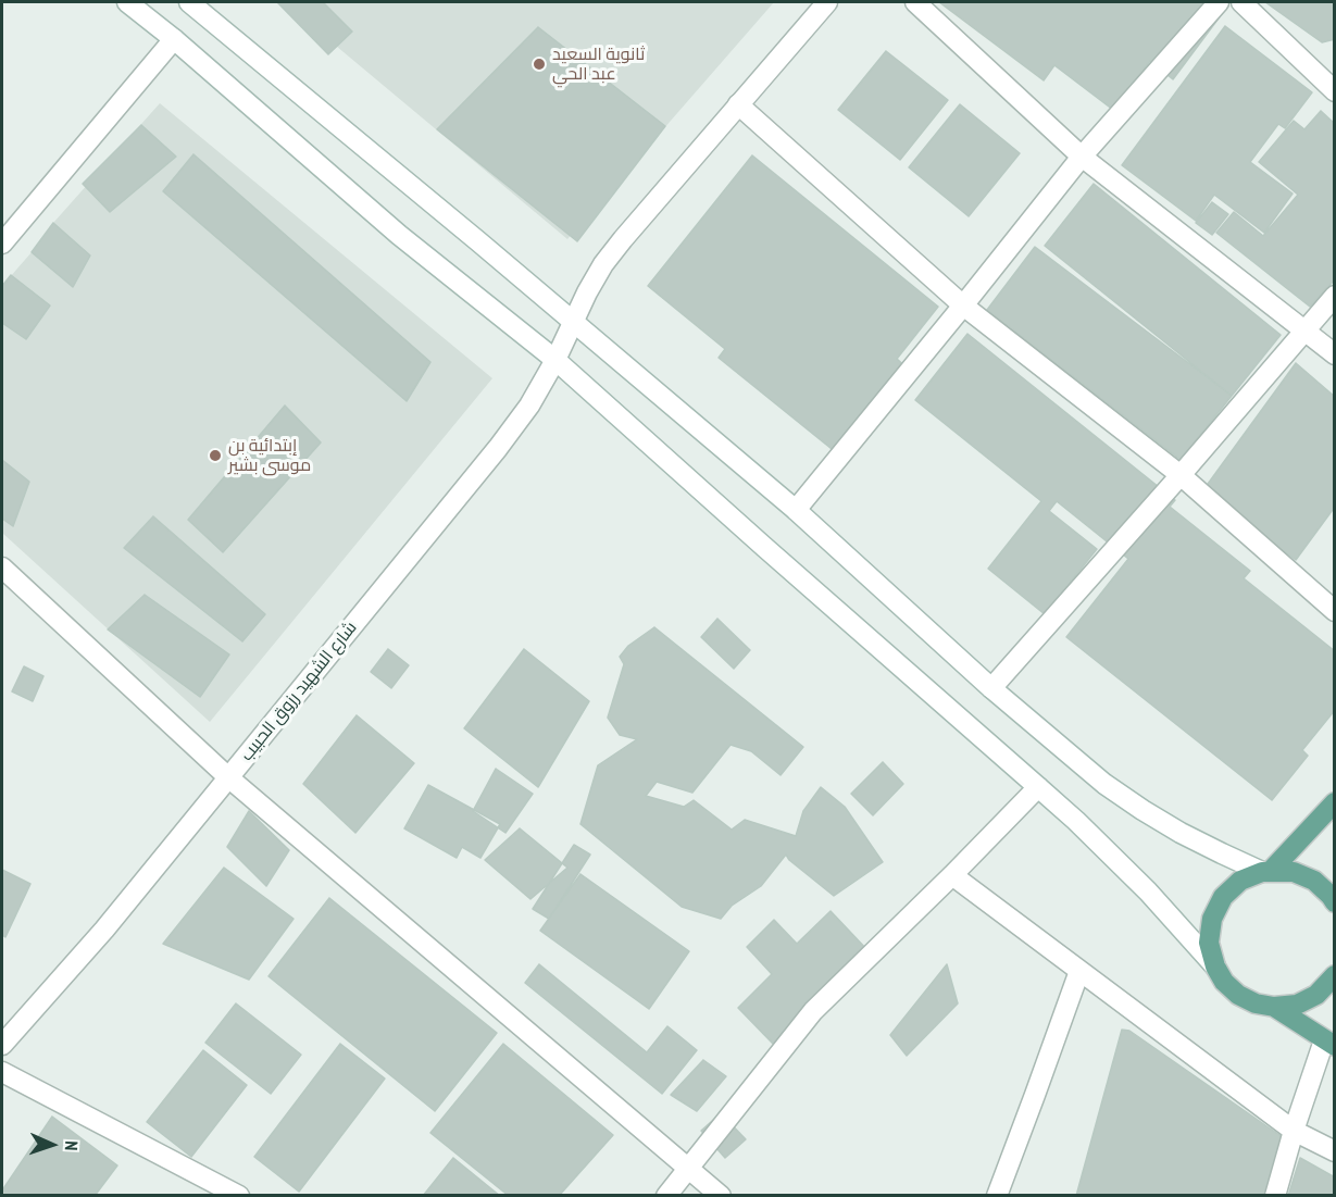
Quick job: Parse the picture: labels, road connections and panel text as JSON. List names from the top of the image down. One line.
{"streets":{"street":["شارع الشهيد رزوق الحبيب"]},"places":["ثانوية السعيد عبد الحي","إبتدائية بن موسى بشير"],"north":"right"}
